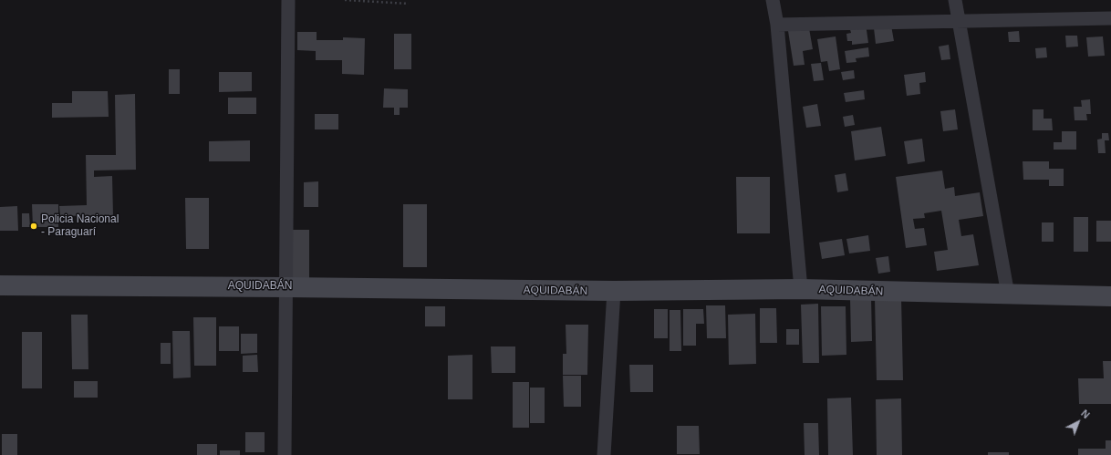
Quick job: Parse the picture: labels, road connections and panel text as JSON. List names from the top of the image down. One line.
{"streets":{"street":["AQUIDABÁN"]},"places":["Policia Nacional - Paraguarí"],"north":"top right"}
